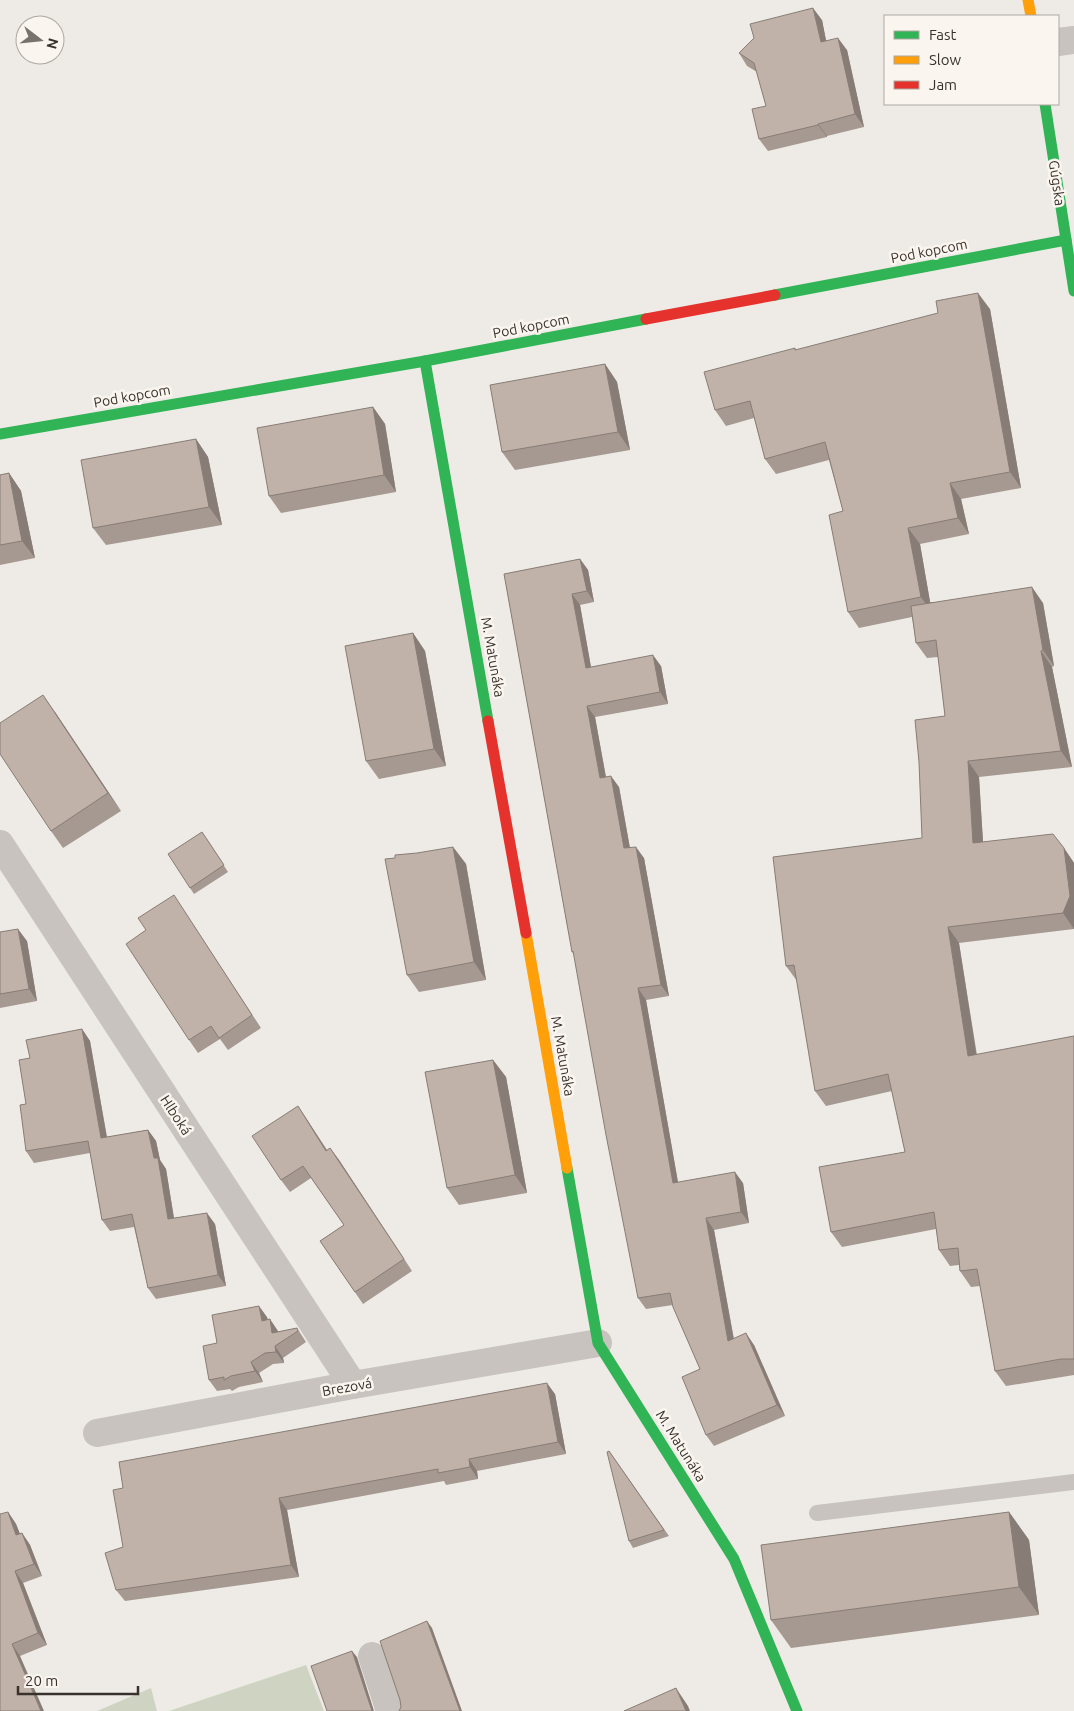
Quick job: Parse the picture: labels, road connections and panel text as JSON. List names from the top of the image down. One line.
{"streets":{"street":["Gúgska","Pod kopcom","M. Matunáka","Hlboká","Brezová"]},"crossings":[["Gúgska","Pod kopcom"],["Pod kopcom","M. Matunáka"],["M. Matunáka","Brezová"],["Hlboká","Brezová"]],"legend":["Fast","Slow","Jam"],"scale_bar":"20 m","north":"right"}
